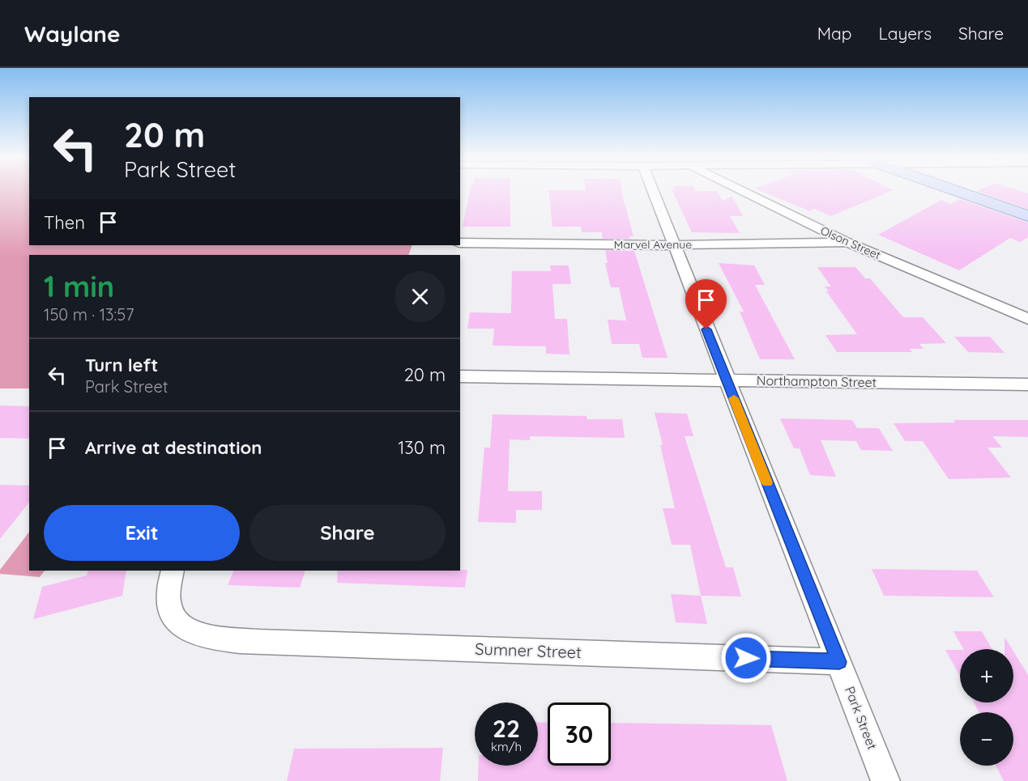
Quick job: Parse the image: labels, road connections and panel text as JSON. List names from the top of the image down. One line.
{"streets":{"street":["Olson Street","Marvel Avenue","Northampton Street","Sumner Street","Park Street"]},"crossings":[["Olson Street","Marvel Avenue"],["Marvel Avenue","Park Street"],["Northampton Street","Park Street"],["Sumner Street","Park Street"]],"page":{"header":"Waylane","nav":["Map","Layers","Share"],"turn":["20 m","Park Street"],"then":"Then","heading":["1 min","150 m · 13:57"],"list":[{"name":"Turn left","note":"Park Street","value":"20 m"},{"name":"Arrive at destination","value":"130 m"}],"buttons":["Exit","Share"],"map_buttons":["+","−"],"speed":"22 km/h","limit":"30"}}
